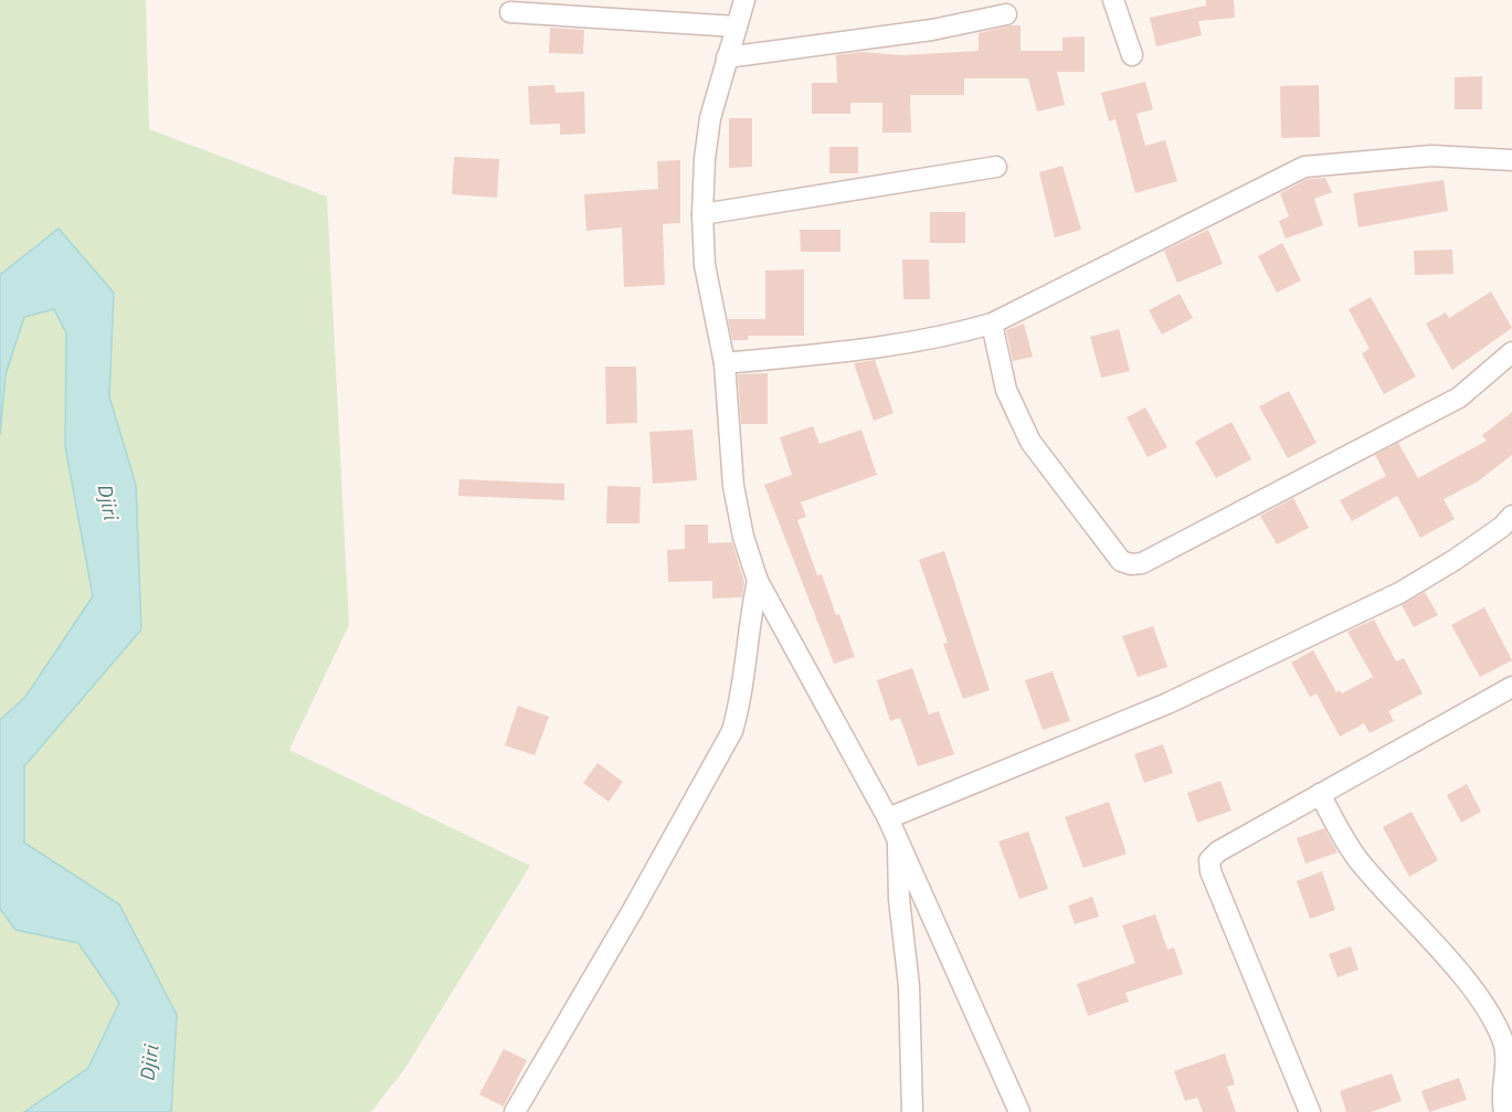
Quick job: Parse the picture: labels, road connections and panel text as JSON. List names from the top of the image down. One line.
{"water":["Djiri"]}
